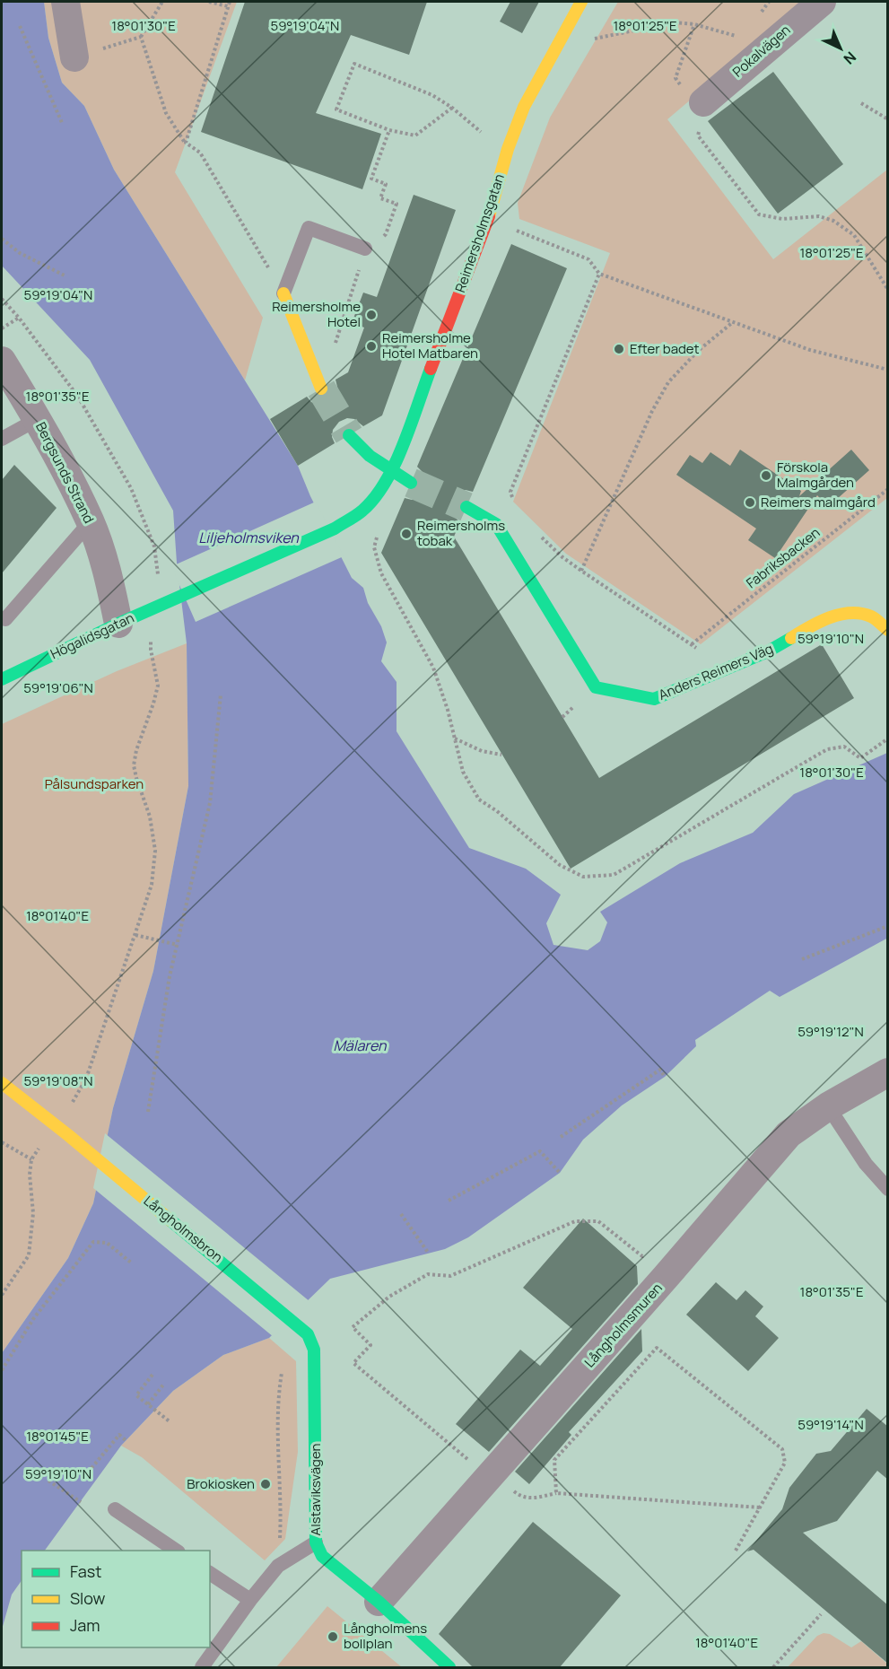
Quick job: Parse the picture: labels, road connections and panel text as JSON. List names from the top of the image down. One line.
{"streets":{"street":["Pokalvägen","Reimersholmsgatan","Bergsunds Strand","Högalidsgatan","Anders Reimers Väg","Långholmsbron","Långholmsmuren","Alstaviksvägen"],"path":["Fabriksbacken"]},"crossings":[["Reimersholmsgatan","Högalidsgatan"],["Bergsunds Strand","Högalidsgatan"],["Långholmsbron","Alstaviksvägen"],["Långholmsmuren","Alstaviksvägen"]],"water":["Liljeholmsviken","Mälaren"],"parks":["Pålsundsparken"],"places":["Reimersholme Hotel","Reimersholme Hotel Matbaren","Efter badet","Förskola Malmgården","Reimers malmgård","Reimersholms tobak","Brokiosken","Långholmens bollplan"],"legend":["Fast","Slow","Jam"],"north":"bottom right","coordinates":["59°19'04\"N","18°01'30\"E","18°01'25\"E","18°01'35\"E","59°19'10\"N","59°19'06\"N","18°01'40\"E","59°19'12\"N","59°19'08\"N","59°19'14\"N","18°01'45\"E"]}
